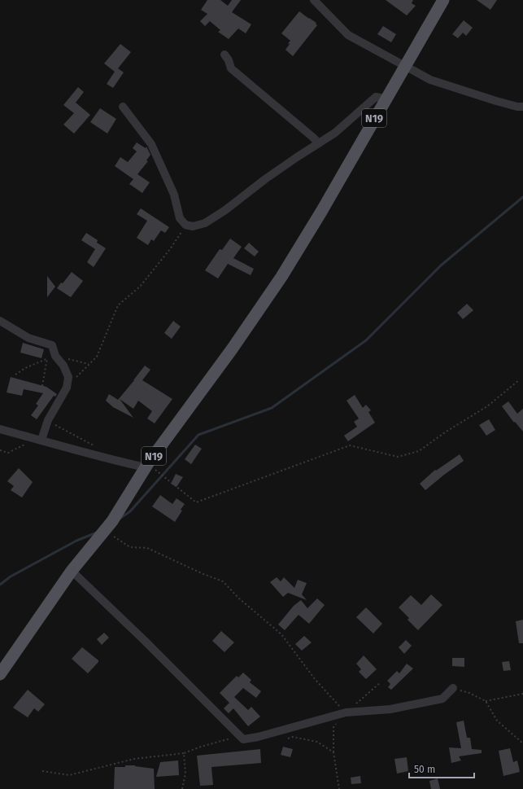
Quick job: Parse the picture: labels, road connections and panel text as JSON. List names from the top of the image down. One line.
{"streets":{"main road":["N19"]},"scale_bar":"50 m"}
